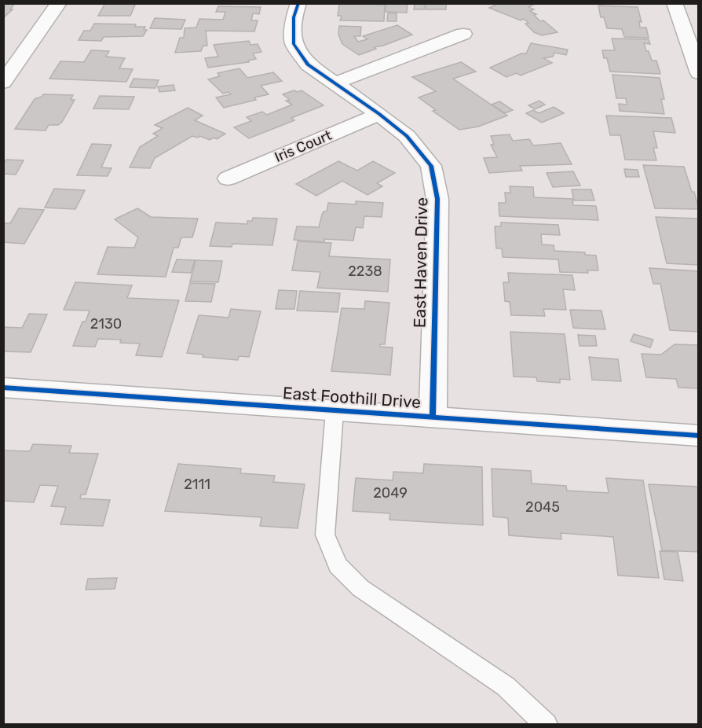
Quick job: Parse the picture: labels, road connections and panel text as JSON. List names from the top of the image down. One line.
{"streets":{"street":["Iris Court","East Haven Drive","East Foothill Drive"]},"crossings":[["Iris Court","East Haven Drive"],["East Haven Drive","East Foothill Drive"]],"house_numbers":["2238","2130","2111","2049","2045"]}
